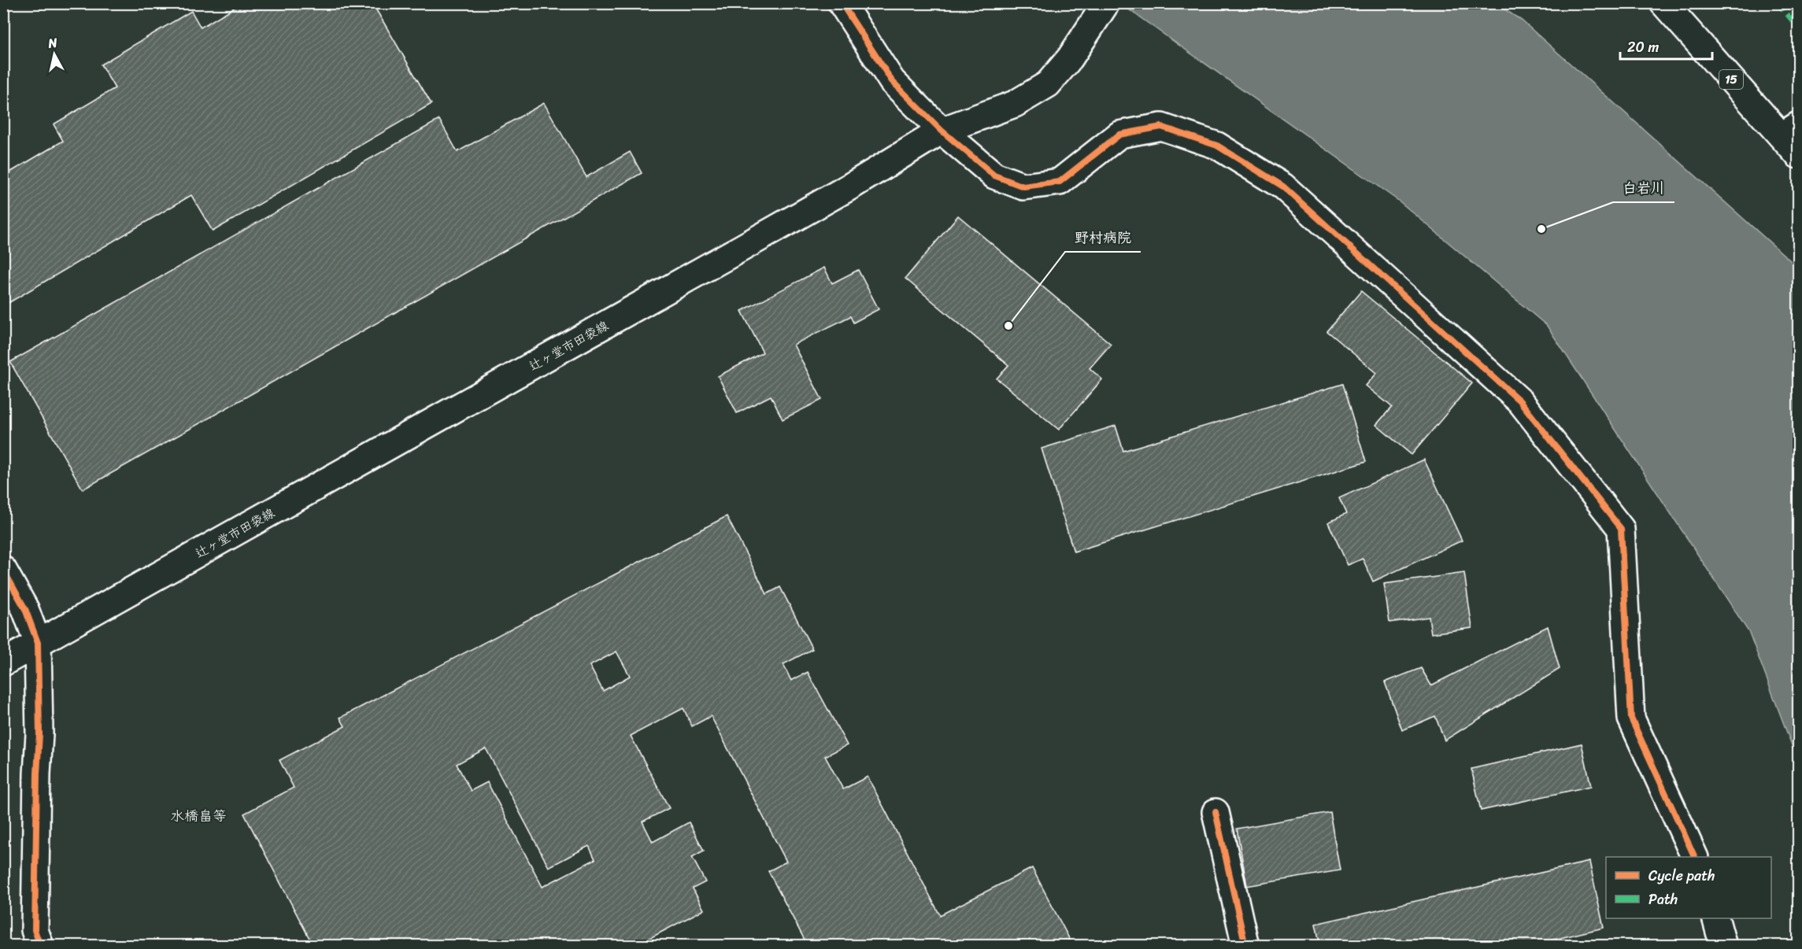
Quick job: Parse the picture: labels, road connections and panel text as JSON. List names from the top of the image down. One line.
{"streets":{"street":["15","辻ヶ堂市田袋線"]},"districts":["水橋畠等"],"places":["白岩川","野村病院"],"legend":["Cycle path","Path"],"scale_bar":"20 m","north":"top"}
